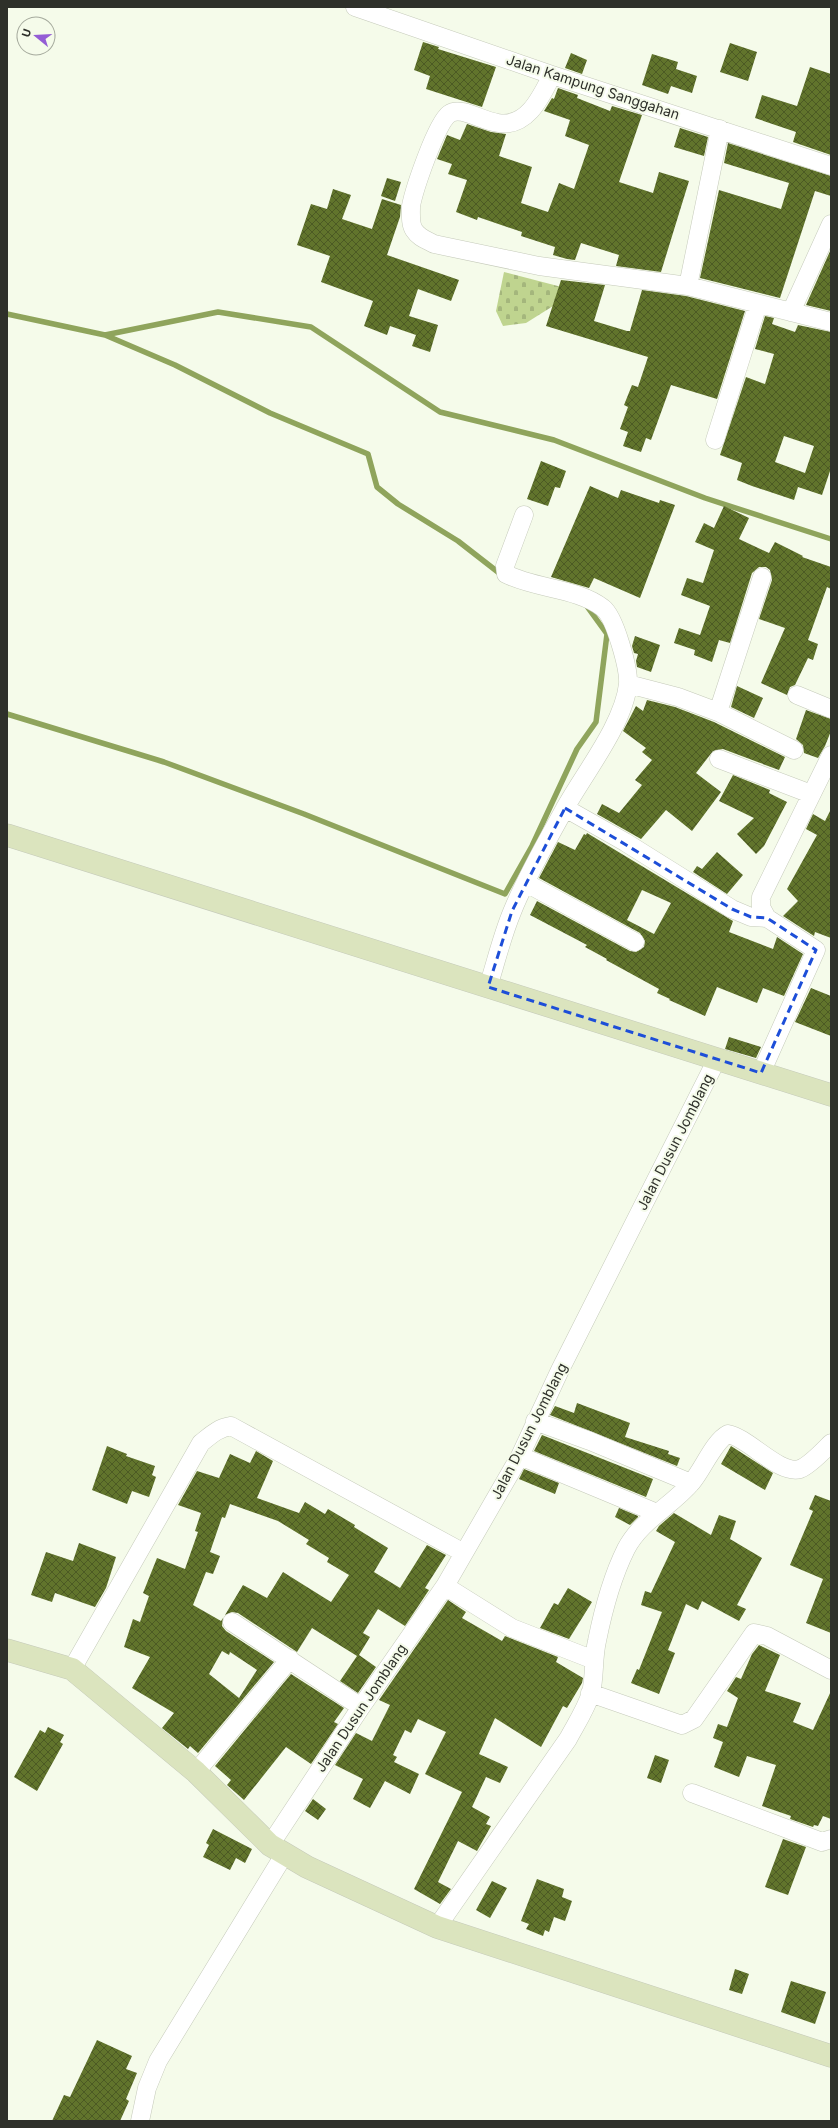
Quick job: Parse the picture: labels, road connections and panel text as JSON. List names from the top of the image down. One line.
{"streets":{"street":["Jalan Kampung Sanggahan","Jalan Dusun Jomblang"]},"north":"left"}
